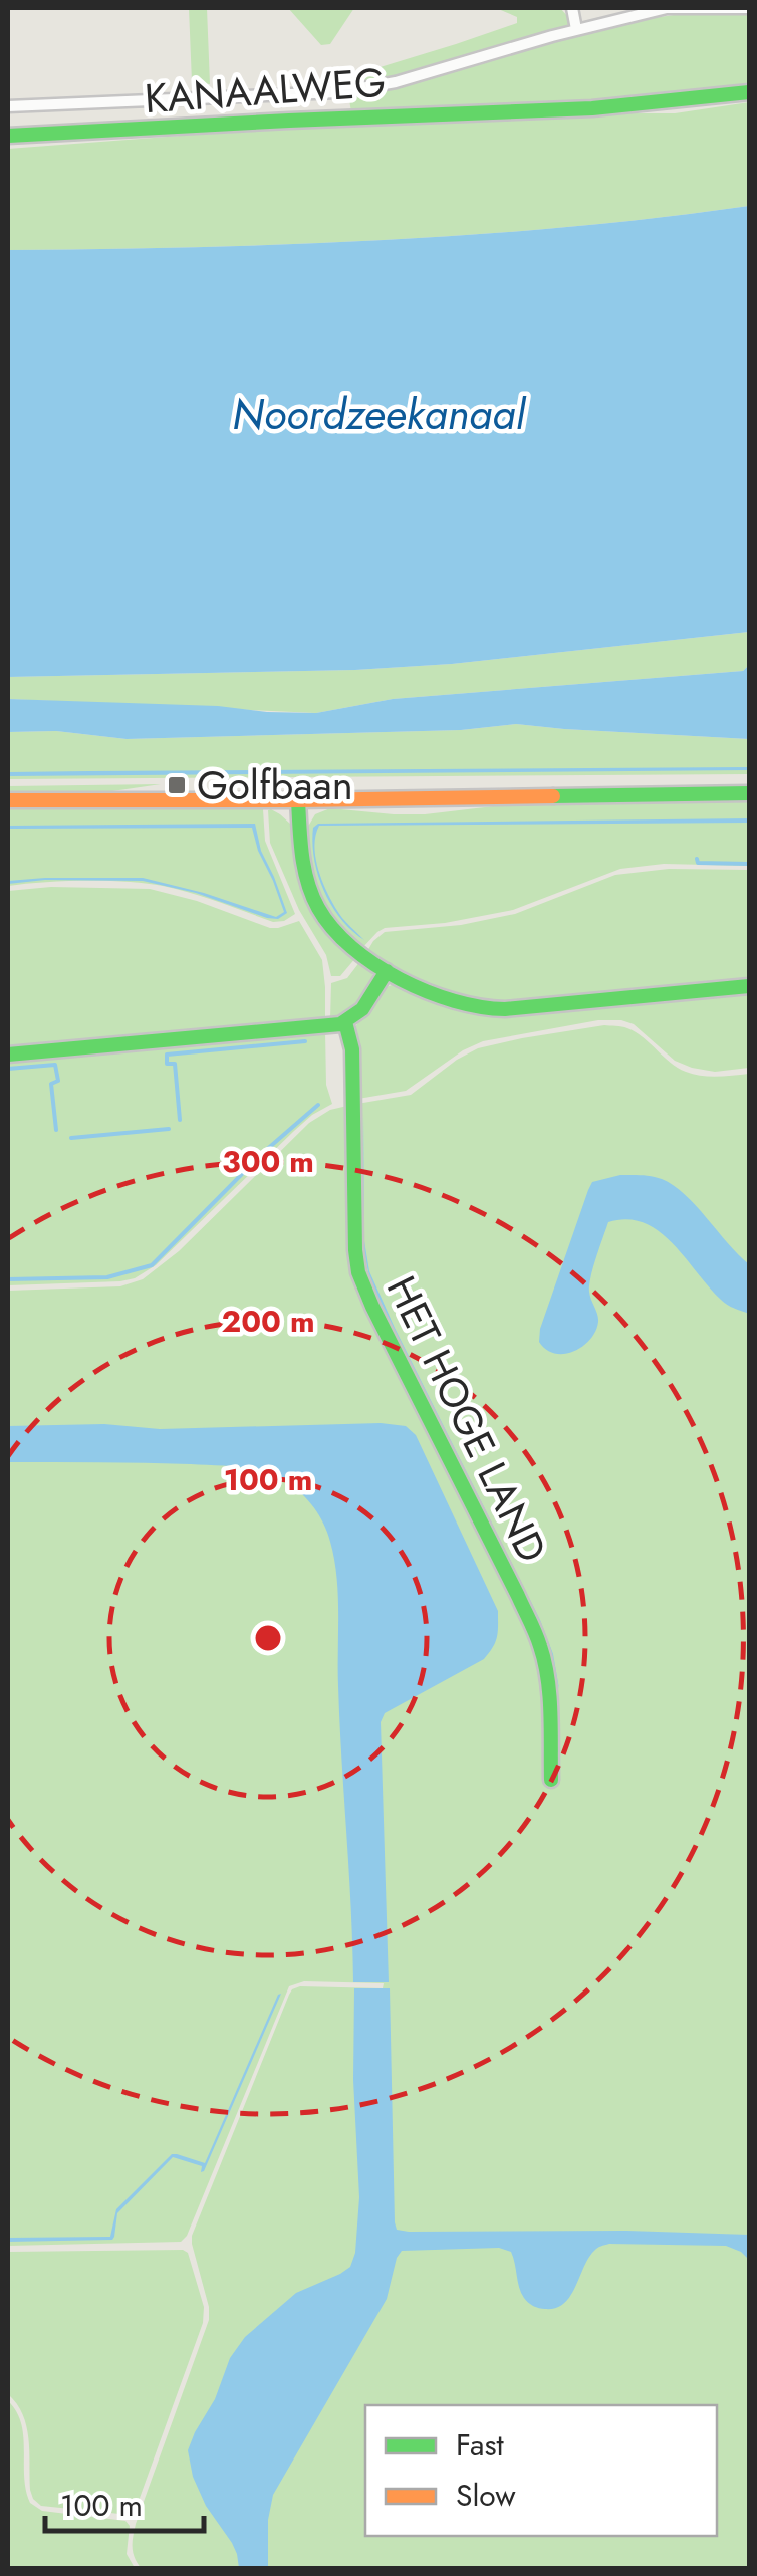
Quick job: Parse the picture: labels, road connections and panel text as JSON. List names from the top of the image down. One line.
{"streets":{"street":["KANAALWEG","HET HOGE LAND"]},"water":["Noordzeekanaal"],"places":{"transit":["Golfbaan"]},"legend":["Fast","Slow"],"scale_bar":"100 m","rings":["300 m","200 m","100 m"]}
